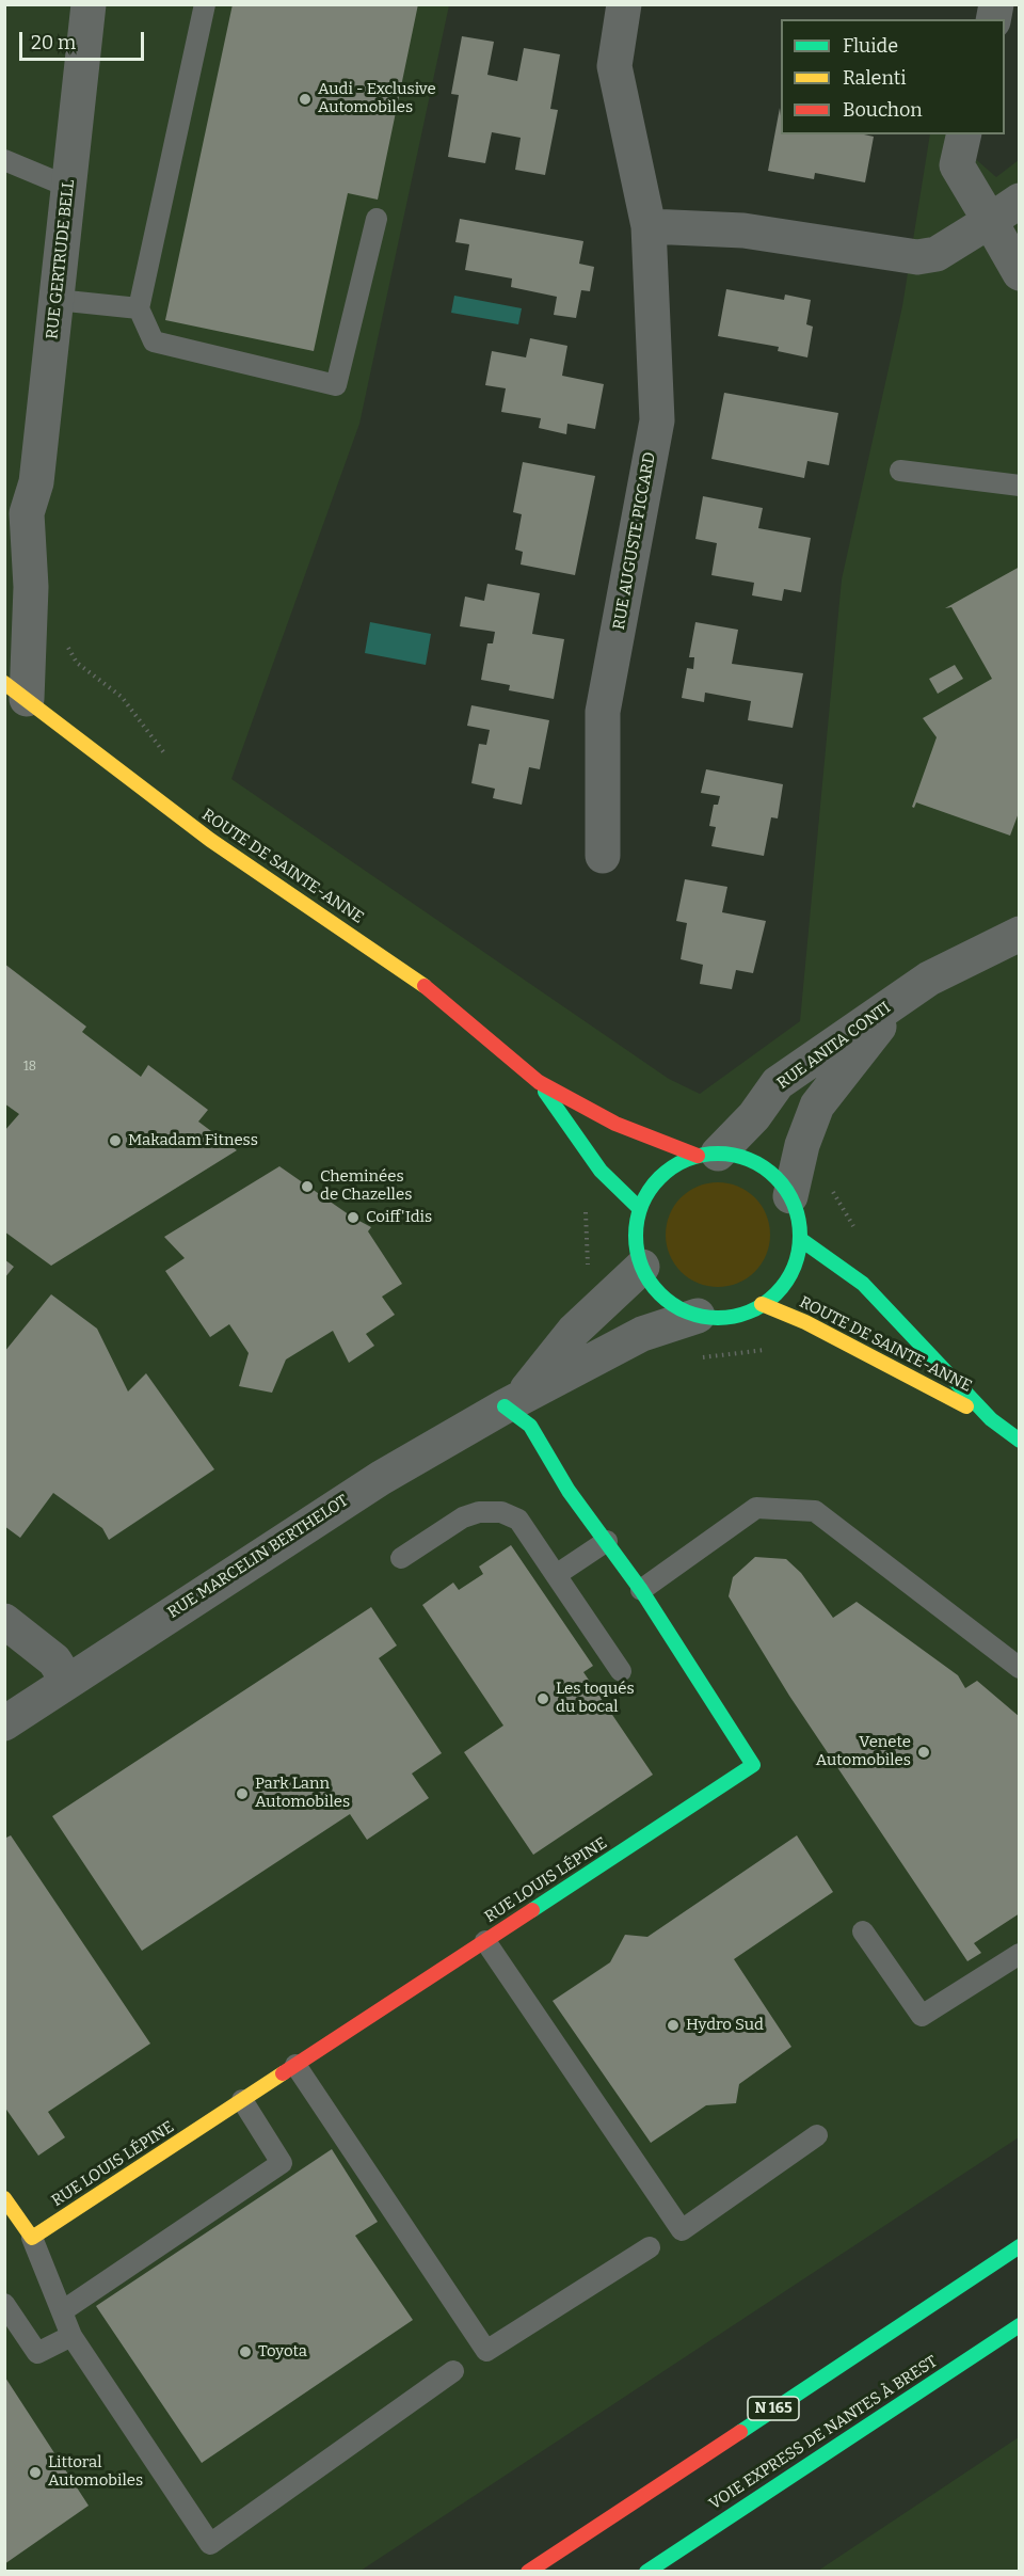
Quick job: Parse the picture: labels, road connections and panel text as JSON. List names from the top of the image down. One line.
{"streets":{"main road":["ROUTE DE SAINTE-ANNE","RUE LOUIS LÉPINE","N 165","VOIE EXPRESS DE NANTES À BREST"],"street":["RUE GERTRUDE BELL","RUE AUGUSTE PICCARD","RUE ANITA CONTI","RUE MARCELIN BERTHELOT"]},"crossings":[["RUE GERTRUDE BELL","ROUTE DE SAINTE-ANNE"],["ROUTE DE SAINTE-ANNE","RUE ANITA CONTI"],["ROUTE DE SAINTE-ANNE","RUE MARCELIN BERTHELOT"],["RUE ANITA CONTI","RUE MARCELIN BERTHELOT"],["RUE MARCELIN BERTHELOT","RUE LOUIS LÉPINE"]],"places":["Audi - Exclusive Automobiles","Makadam Fitness","Cheminées de Chazelles","Coiff'Idis","Les toqués du bocal","Venete Automobiles","Park Lann Automobiles","Hydro Sud","Toyota","Littoral Automobiles"],"house_numbers":["18"],"legend":["Fluide","Ralenti","Bouchon"],"scale_bar":"20 m"}
